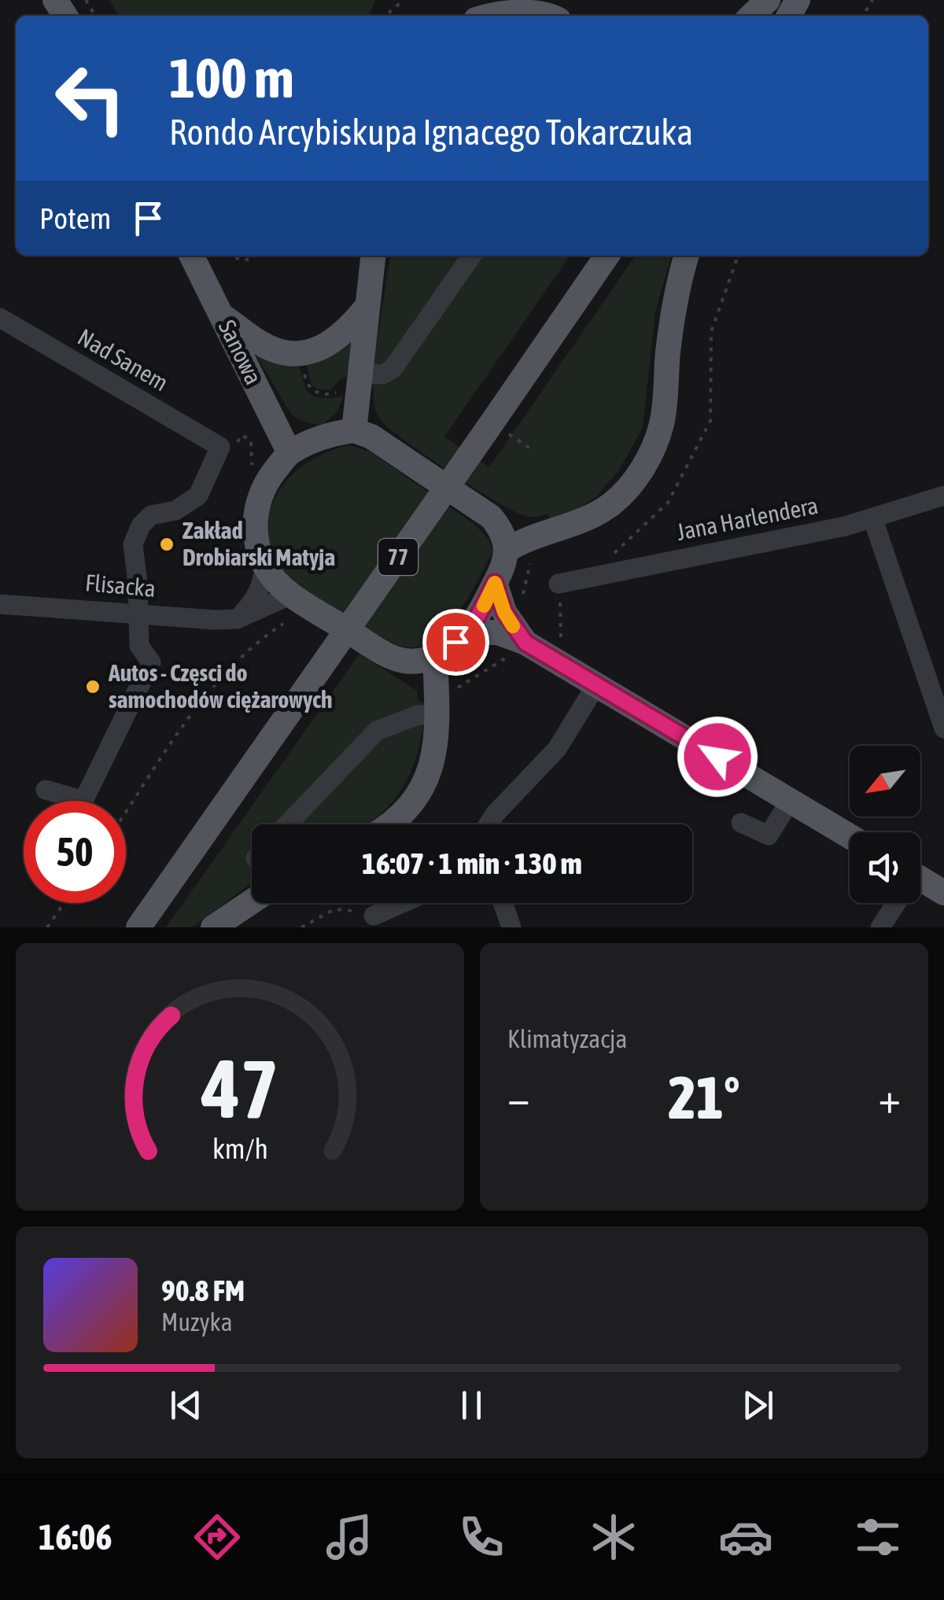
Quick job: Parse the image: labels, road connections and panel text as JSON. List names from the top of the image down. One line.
{"streets":{"main road":["Sanowa","77"],"street":["Nad Sanem","Jana Harlendera","Flisacka"]},"crossings":[["Sanowa","Flisacka"]],"places":["Zakład Drobiarski Matyja","Autos - Częsci do samochodów ciężarowych"],"north":"bottom left","page":{"turn":["100 m","Rondo Arcybiskupa Ignacego Tokarczuka"],"then":"Potem","limit":"50","trip":"16:07 · 1 min · 130 m","tile":"Klimatyzacja","heat":["−","21°","+"],"song":["90.8 FM","Muzyka"],"tabs":"16:06","gauge":["47","km/h"]}}
